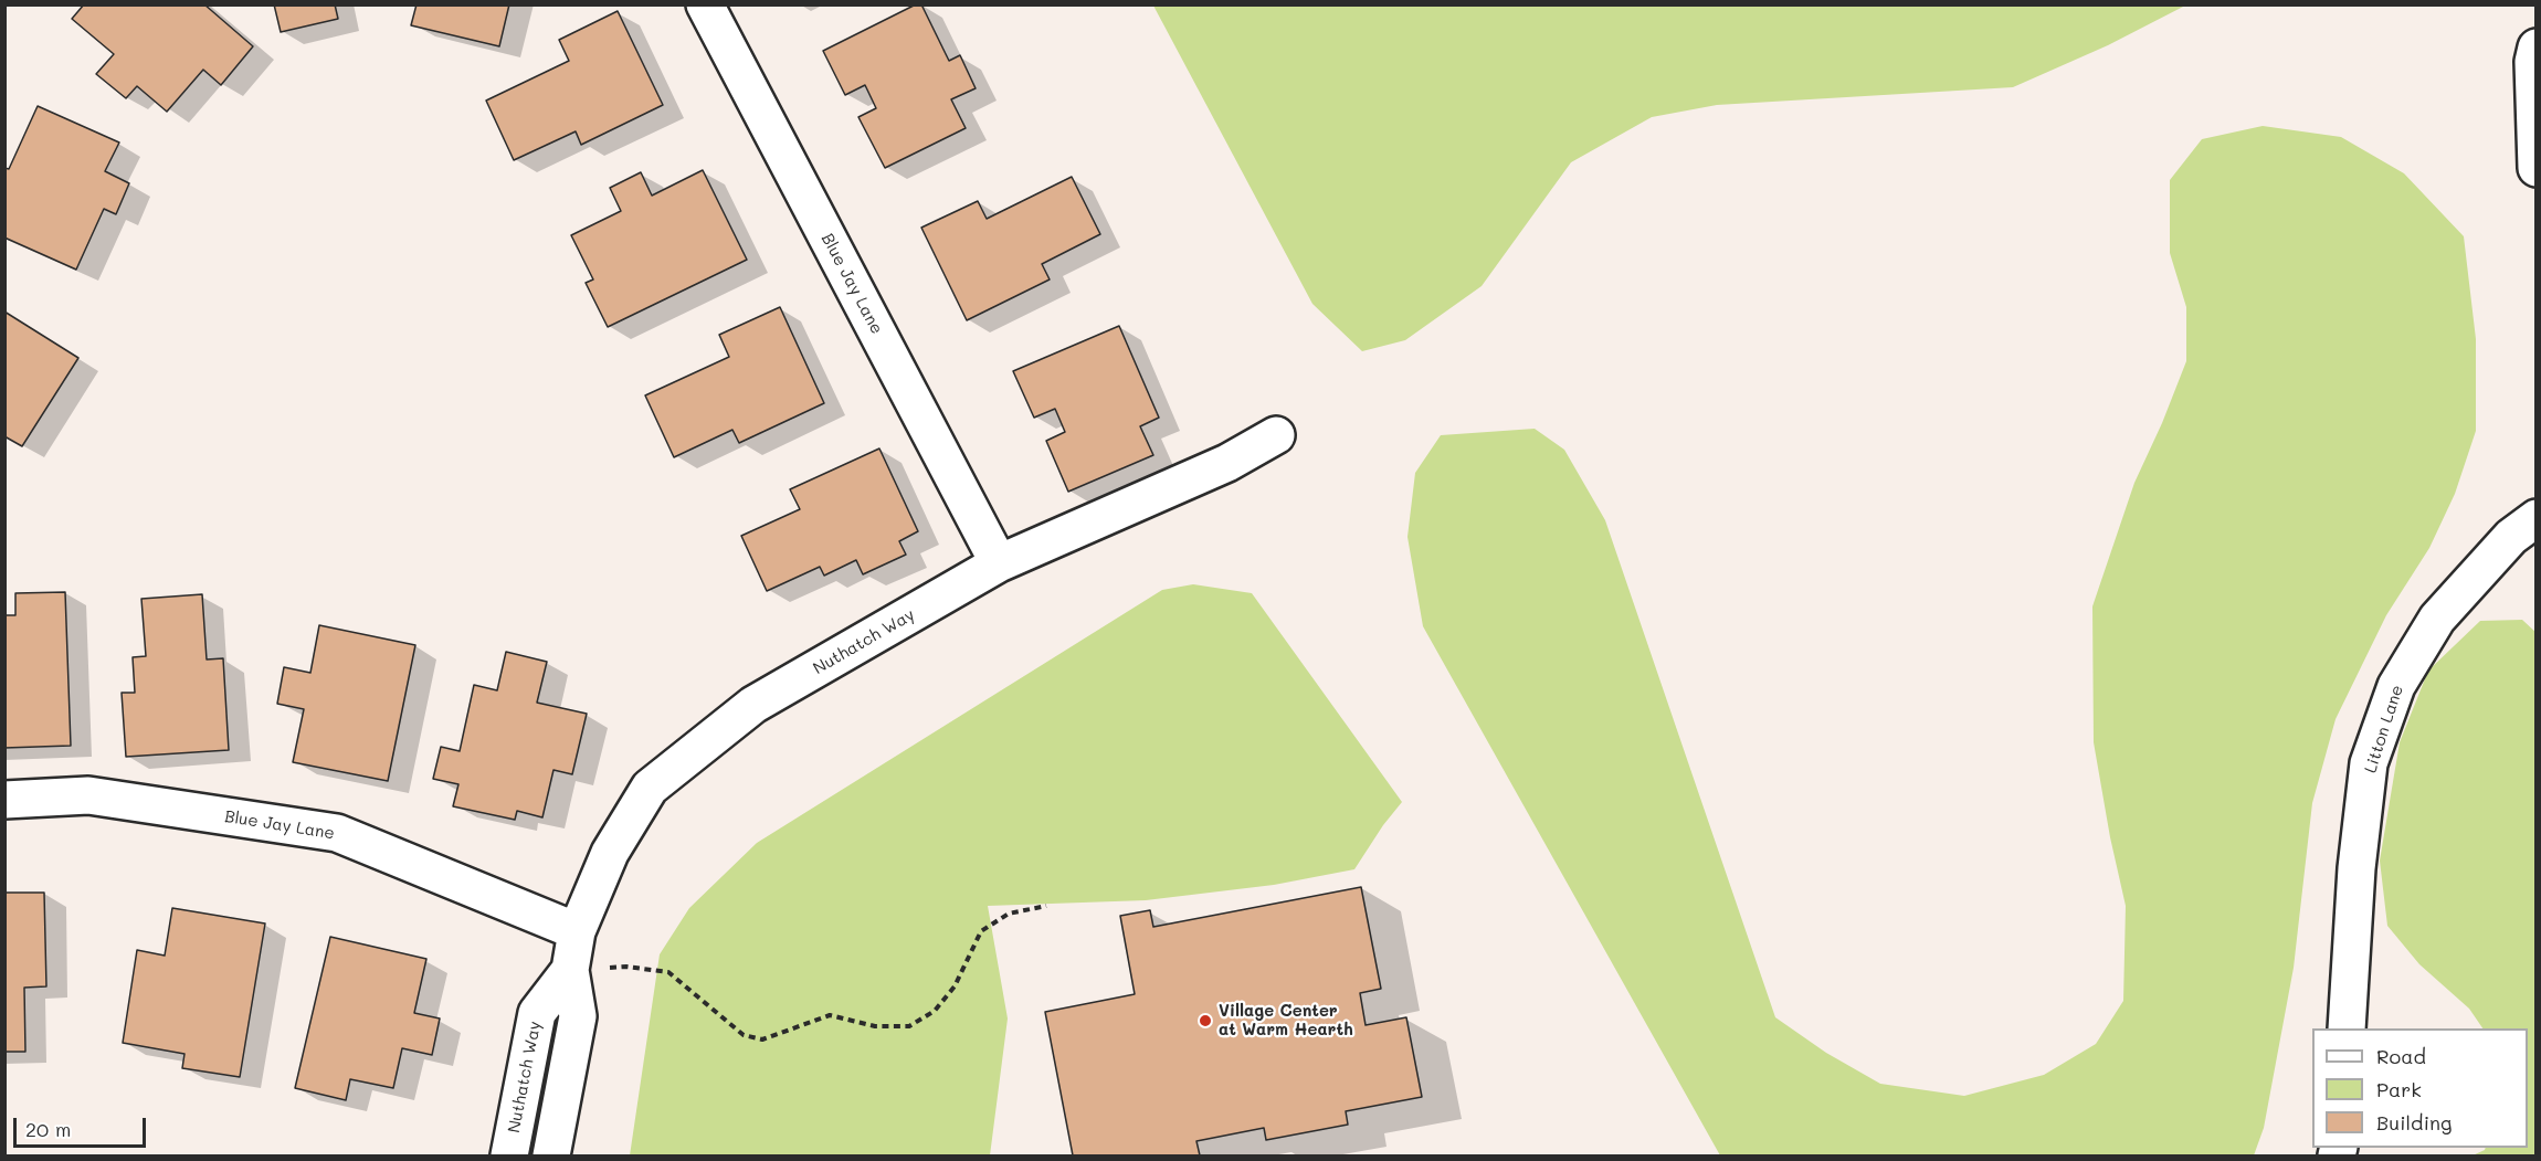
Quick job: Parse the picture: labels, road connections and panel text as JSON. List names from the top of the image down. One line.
{"streets":{"street":["Blue Jay Lane","Nuthatch Way","Litton Lane"]},"crossings":[["Blue Jay Lane","Nuthatch Way"]],"places":["Village Center at Warm Hearth"],"legend":["Road","Park","Building"],"scale_bar":"20 m"}
